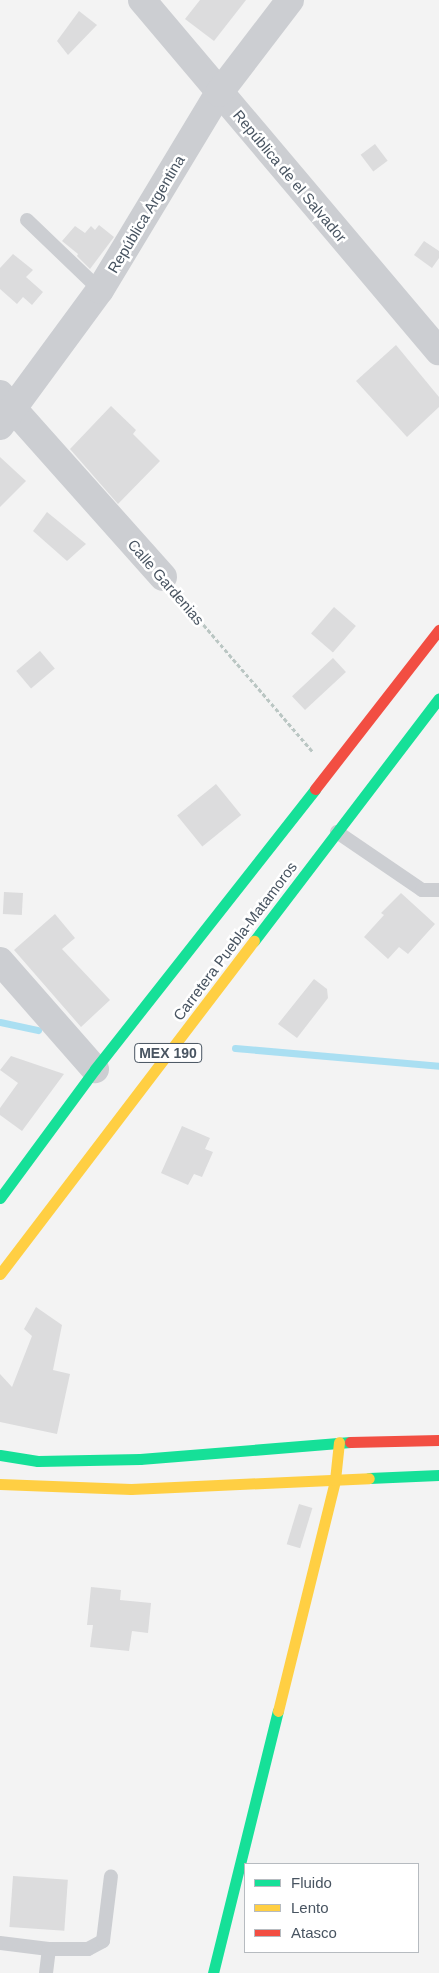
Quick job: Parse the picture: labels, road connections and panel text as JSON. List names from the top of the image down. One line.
{"streets":{"main road":["Carretera Puebla-Matamoros","MEX 190"],"street":["República de el Salvador","República Argentina","Calle Gardenias"]},"crossings":[["República de el Salvador","República Argentina"],["República Argentina","Calle Gardenias"],["Calle Gardenias","Carretera Puebla-Matamoros"]],"legend":["Fluido","Lento","Atasco"]}
